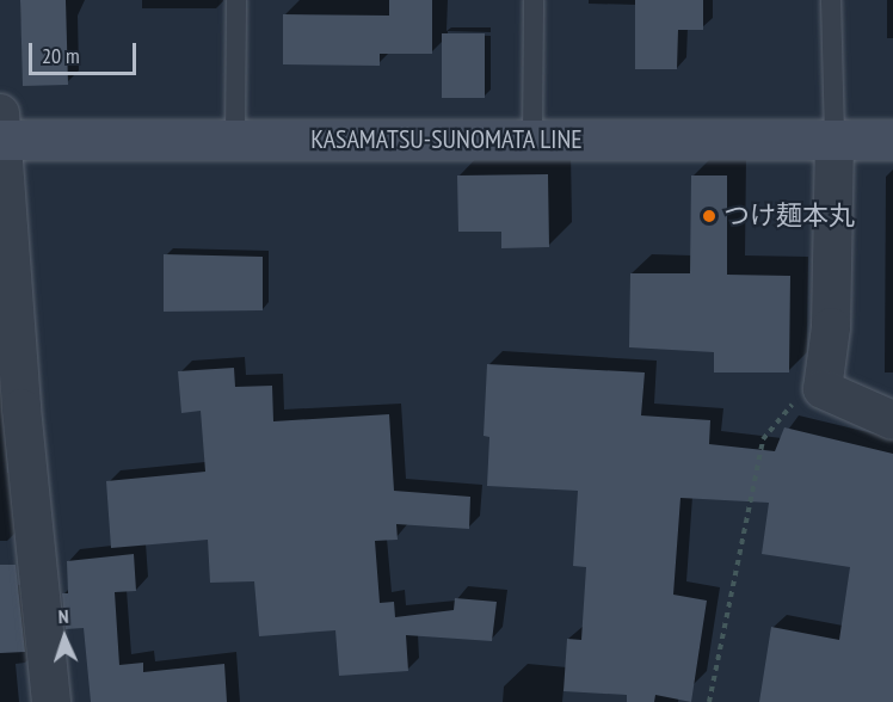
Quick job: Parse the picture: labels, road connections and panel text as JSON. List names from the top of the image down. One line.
{"streets":{"main road":["KASAMATSU-SUNOMATA LINE"]},"places":["つけ麺本丸"],"scale_bar":"20 m","north":"top"}
